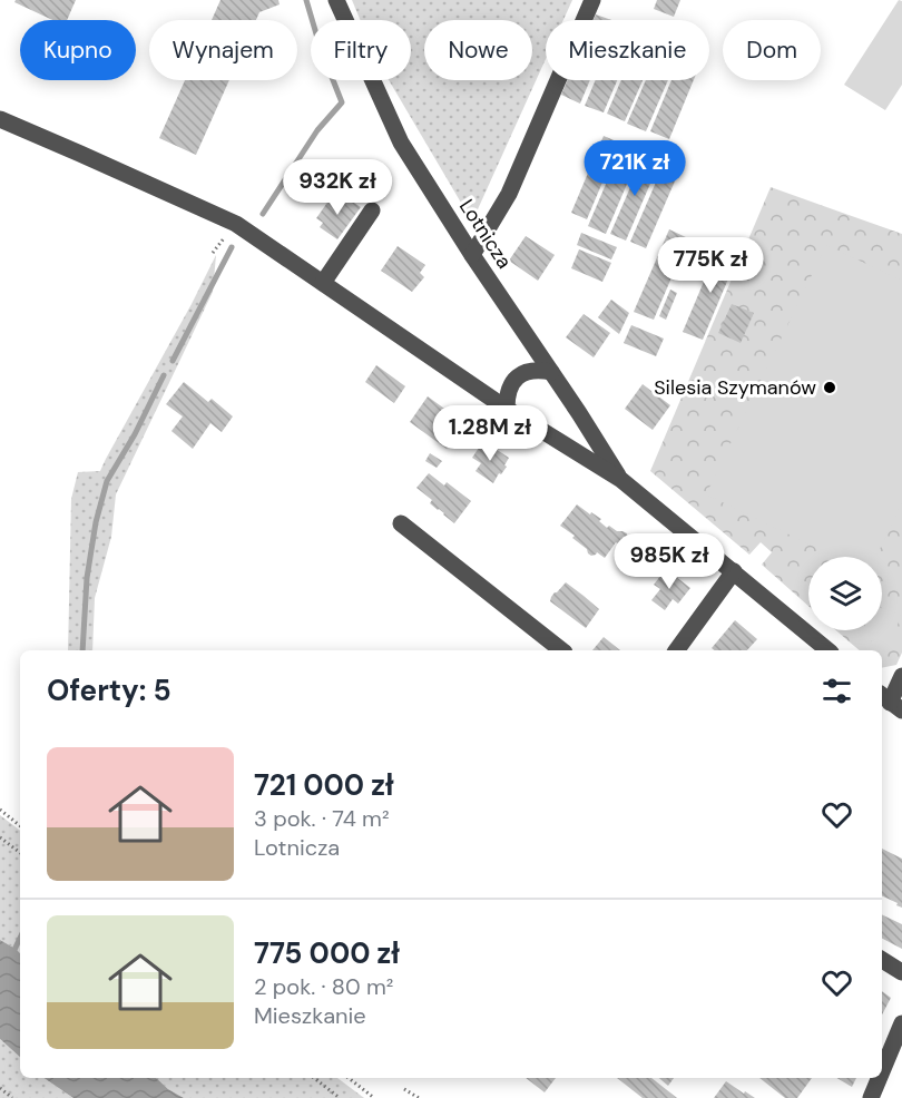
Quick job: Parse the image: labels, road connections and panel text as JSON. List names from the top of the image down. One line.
{"streets":{"street":["Lotnicza"]},"places":["Silesia Szymanów"],"page":{"chip":["Kupno","Wynajem","Filtry","Nowe","Mieszkanie","Dom"],"price":["721K zł","932K zł","775K zł","1.28M zł","985K zł"],"heading":"Oferty: 5","list":[{"name":"721 000 zł","note":"3 pok. · 74 m² · Lotnicza"},{"name":"775 000 zł","note":"2 pok. · 80 m² · Mieszkanie"}]}}
